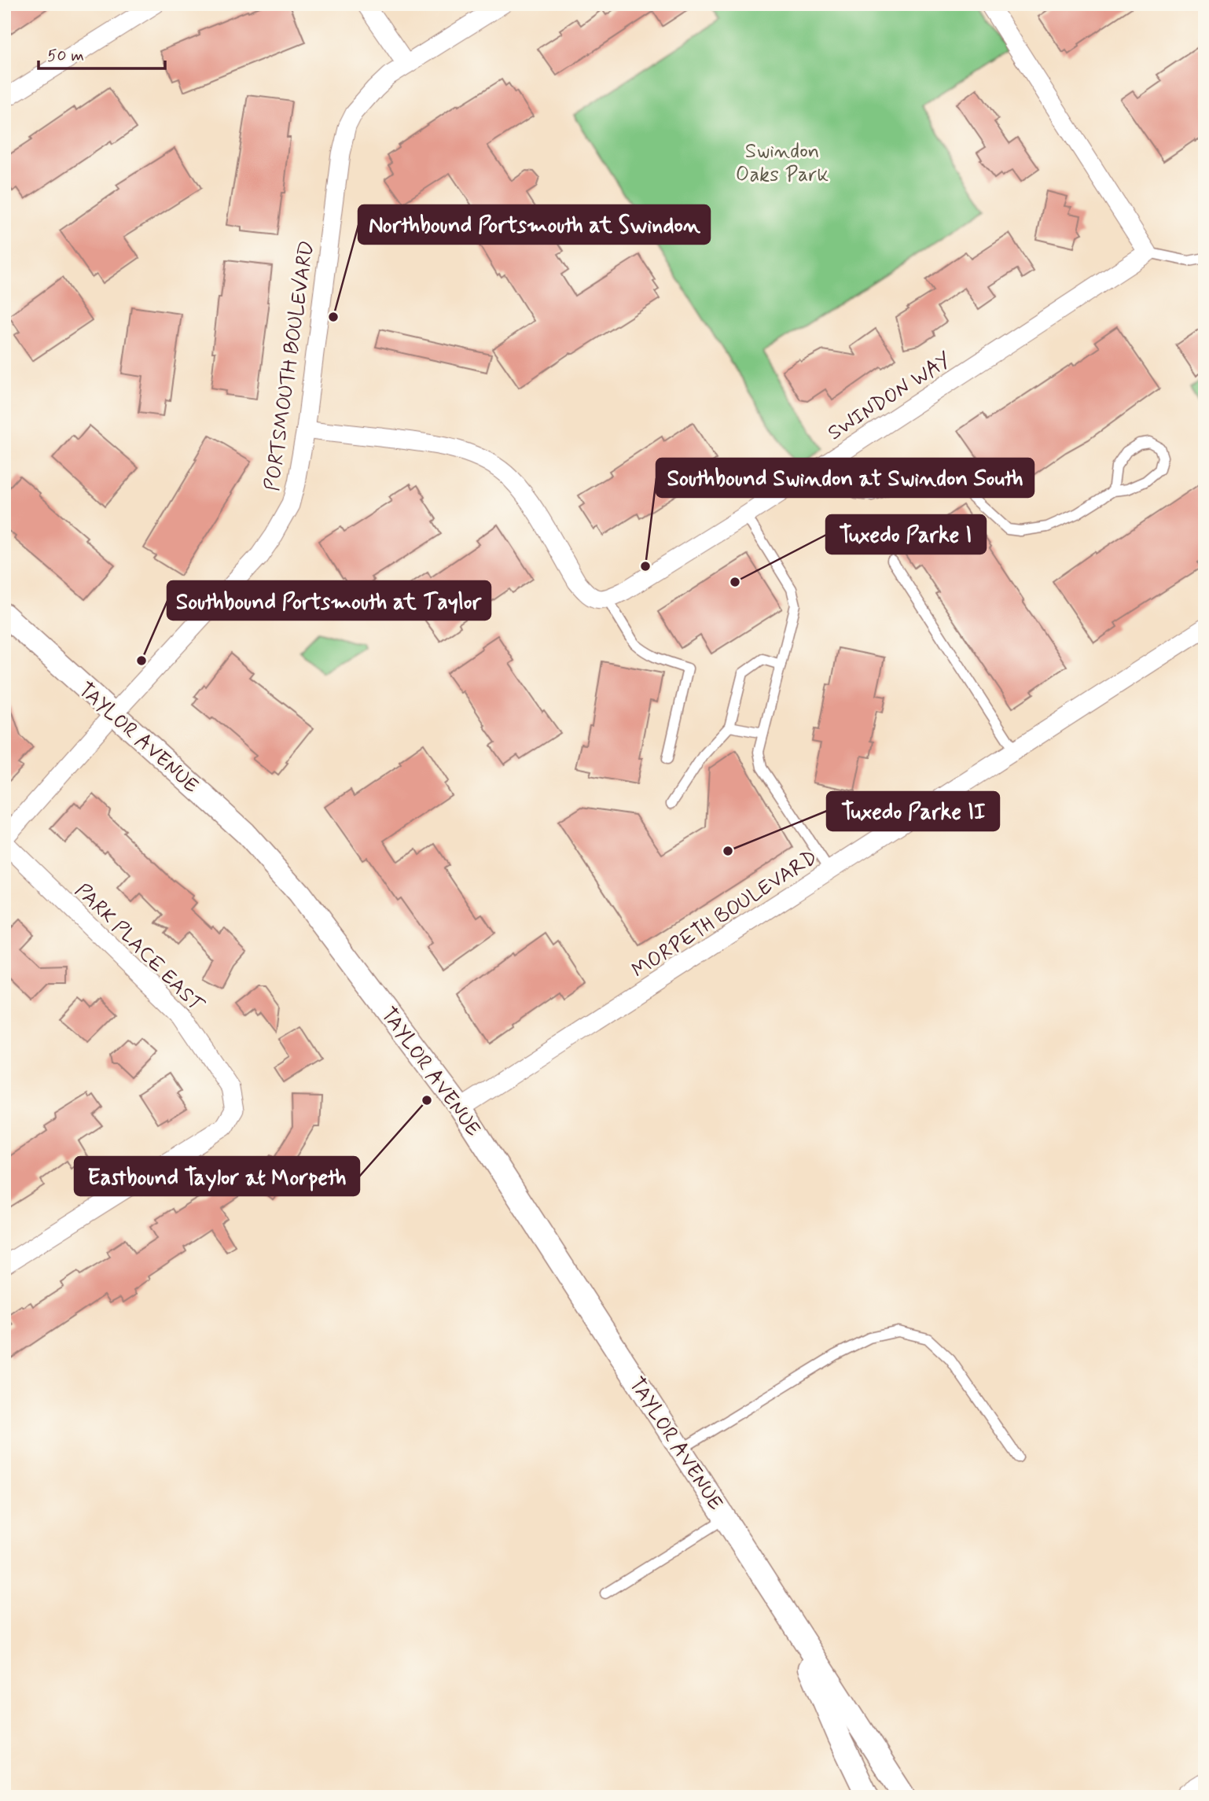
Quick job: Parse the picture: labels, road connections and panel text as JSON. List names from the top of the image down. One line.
{"streets":{"street":["PORTSMOUTH BOULEVARD","SWINDON WAY","TAYLOR AVENUE","MORPETH BOULEVARD","PARK PLACE EAST"]},"crossings":[["PORTSMOUTH BOULEVARD","TAYLOR AVENUE"],["TAYLOR AVENUE","MORPETH BOULEVARD"]],"parks":["Swindon Oaks Park"],"places":["Northbound Portsmouth at Swindon","Southbound Swindon at Swindon South","Tuxedo Parke I","Southbound Portsmouth at Taylor","Tuxedo Parke II","Eastbound Taylor at Morpeth"],"scale_bar":"50 m"}
